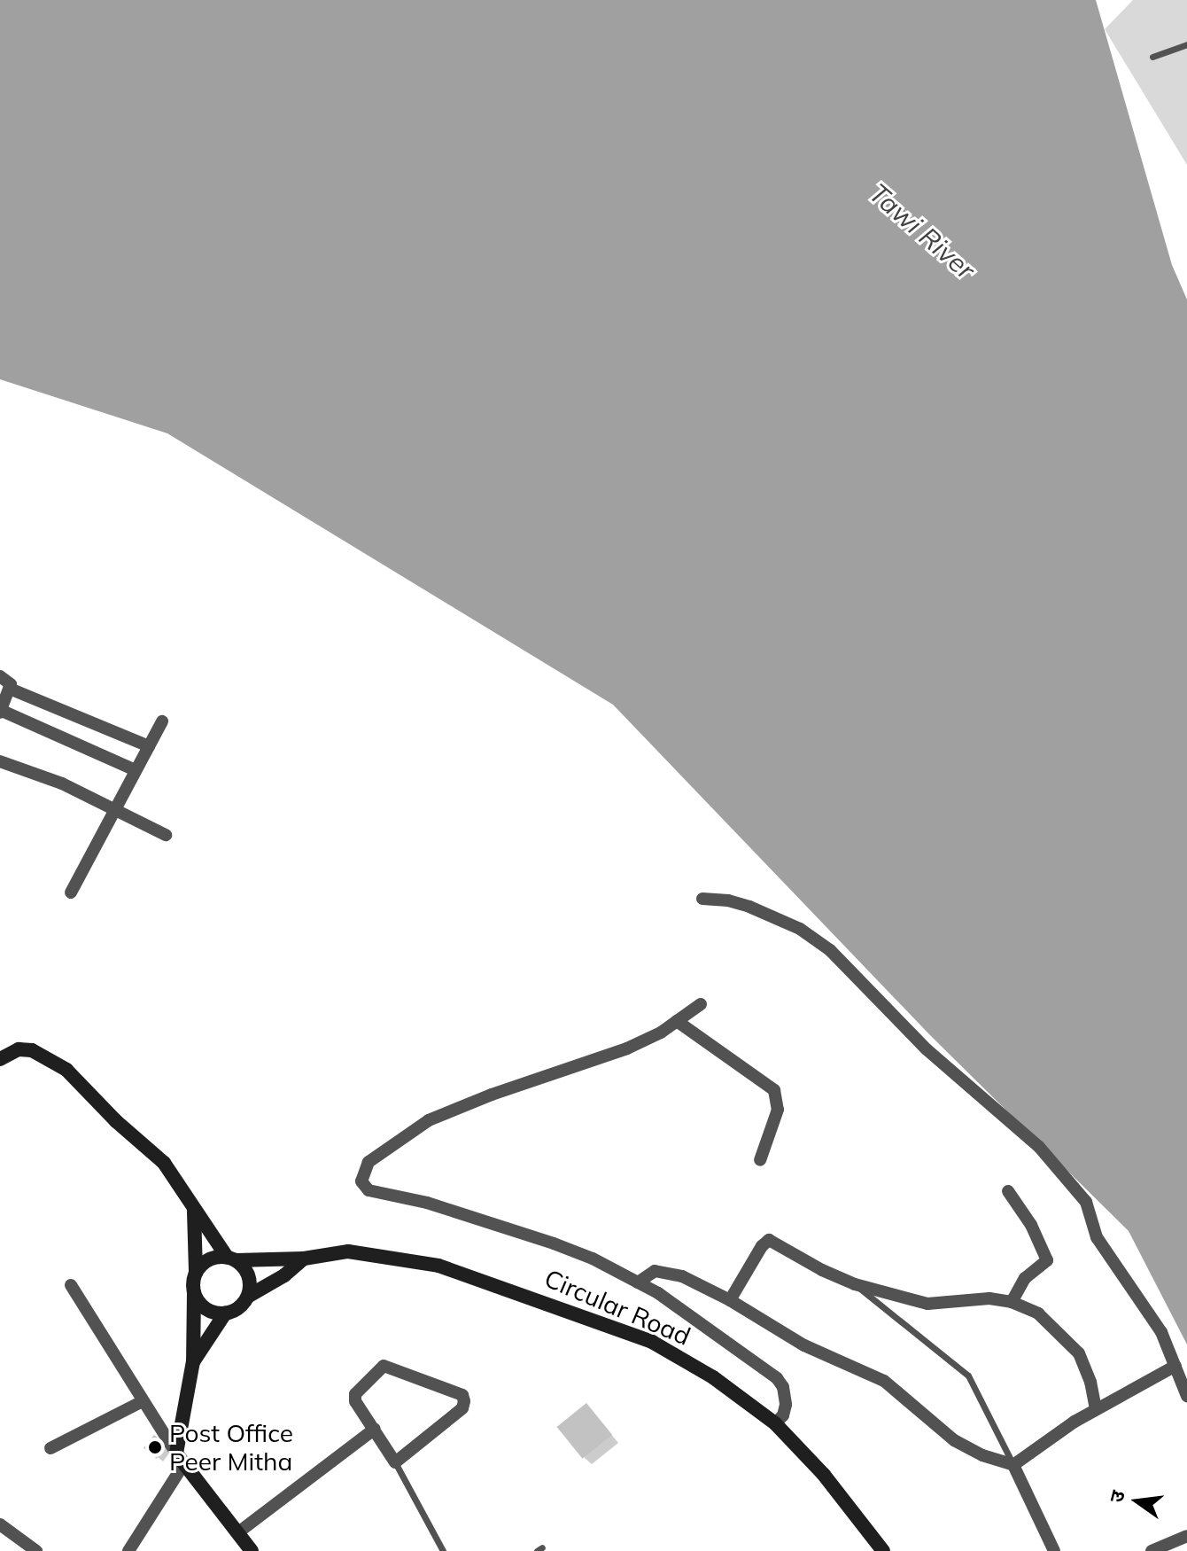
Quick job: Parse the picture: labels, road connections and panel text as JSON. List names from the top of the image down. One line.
{"streets":{"main road":["Circular Road"]},"water":["Tawi River"],"places":["Post Office Peer Mitha"],"north":"left"}
